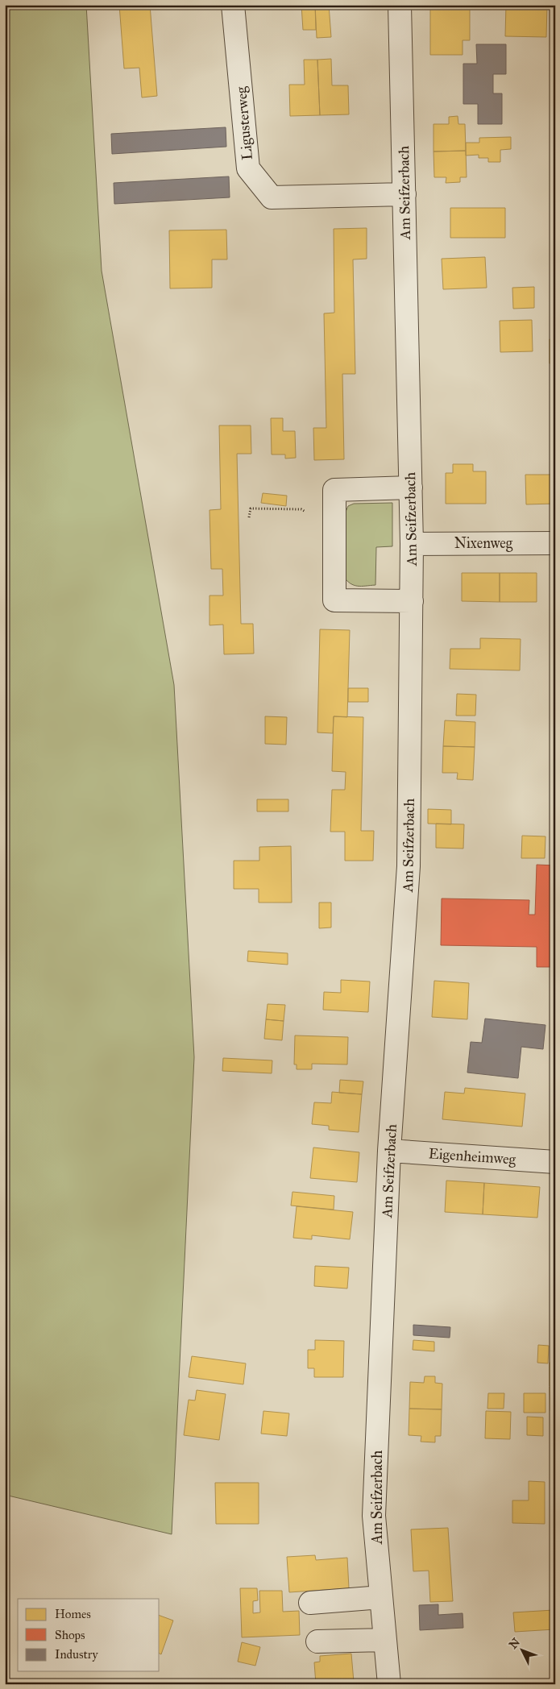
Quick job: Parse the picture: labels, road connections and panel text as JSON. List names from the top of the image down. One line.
{"streets":{"street":["Ligusterweg","Am Seifzerbach","Nixenweg","Eigenheimweg"]},"crossings":[["Ligusterweg","Am Seifzerbach"],["Am Seifzerbach","Nixenweg"],["Am Seifzerbach","Eigenheimweg"]],"legend":["Homes","Shops","Industry"],"north":"top left"}
